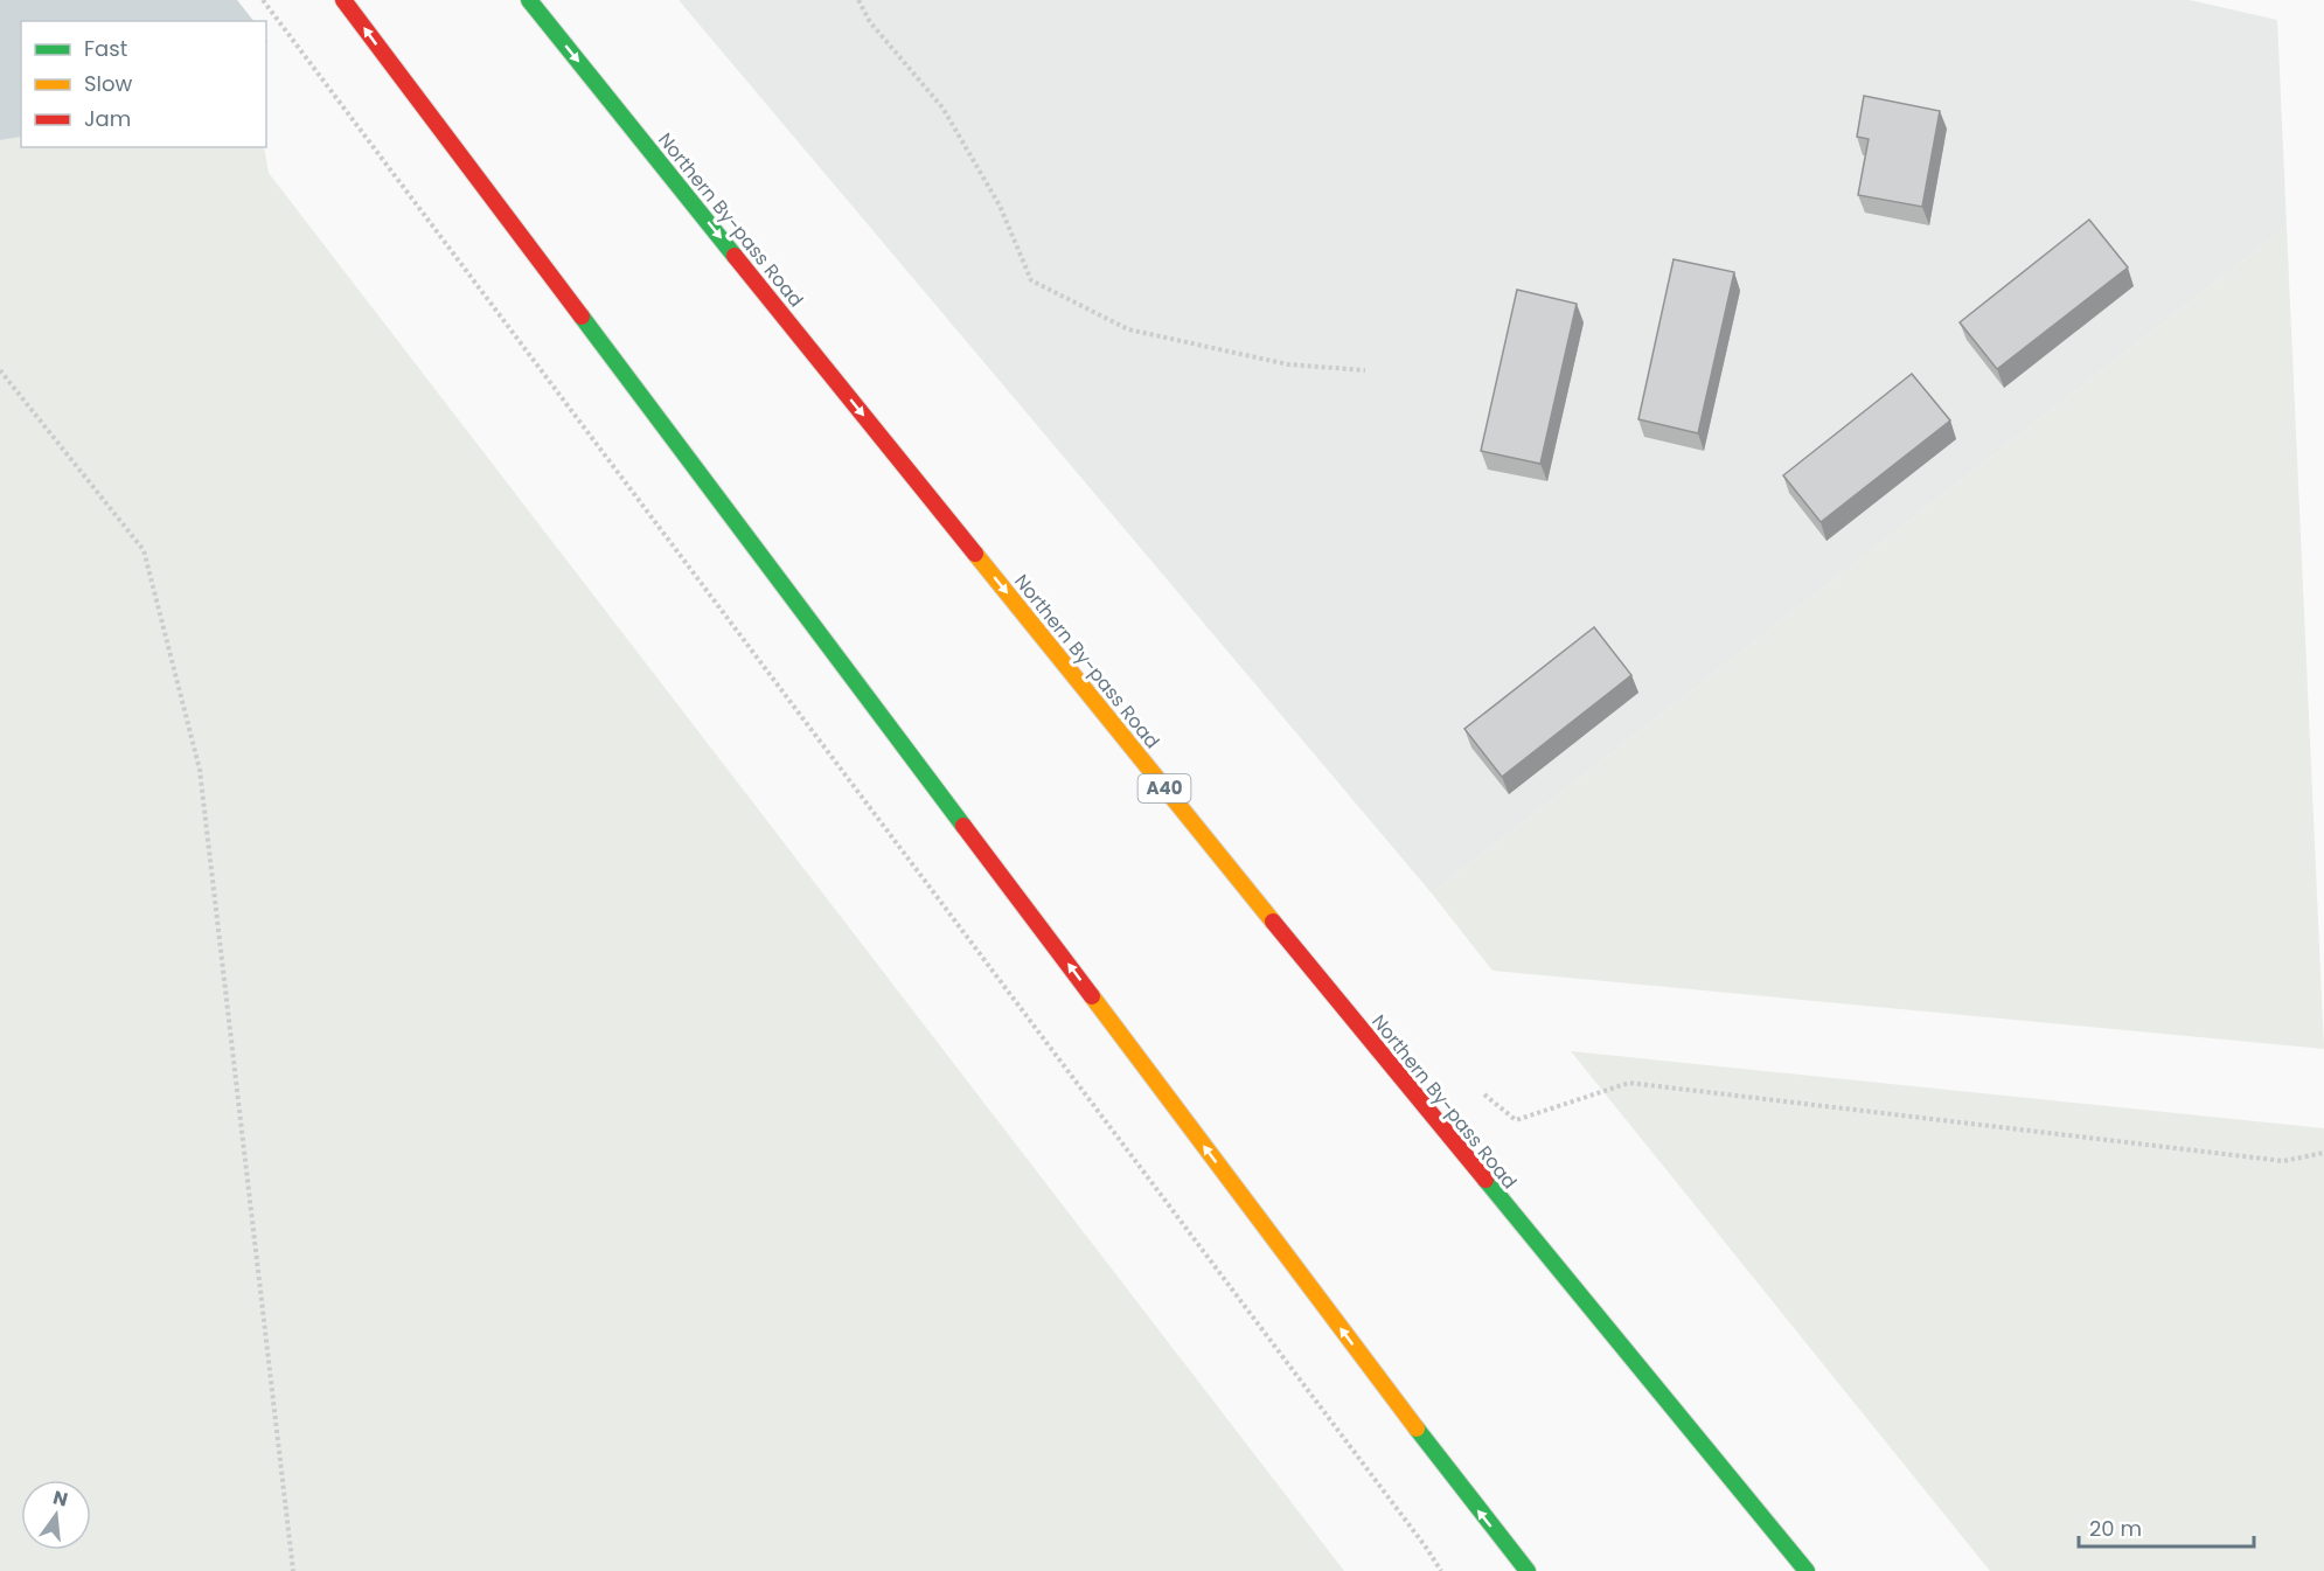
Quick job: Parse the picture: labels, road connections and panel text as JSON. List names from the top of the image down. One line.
{"streets":{"highway":["Northern By-pass Road","A40"]},"one_way":["Northern By-pass Road"],"legend":["Fast","Slow","Jam"],"scale_bar":"20 m","north":"top"}
